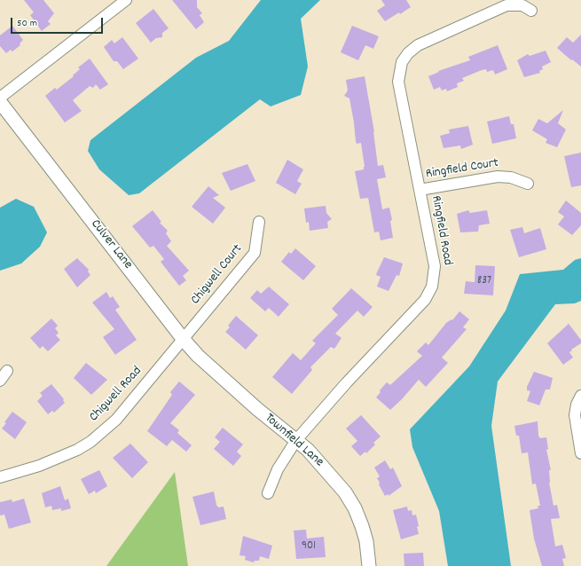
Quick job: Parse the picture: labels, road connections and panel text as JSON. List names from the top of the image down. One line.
{"streets":{"street":["Ringfield Court","Ringfield Road","Culver Lane","Chigwell Court","Chigwell Road","Townfield Lane"]},"crossings":[["Ringfield Court","Ringfield Road"],["Ringfield Road","Townfield Lane"],["Culver Lane","Chigwell Court"],["Culver Lane","Chigwell Road"],["Culver Lane","Townfield Lane"],["Chigwell Court","Chigwell Road"]],"house_numbers":["837","901"],"scale_bar":"50 m"}
